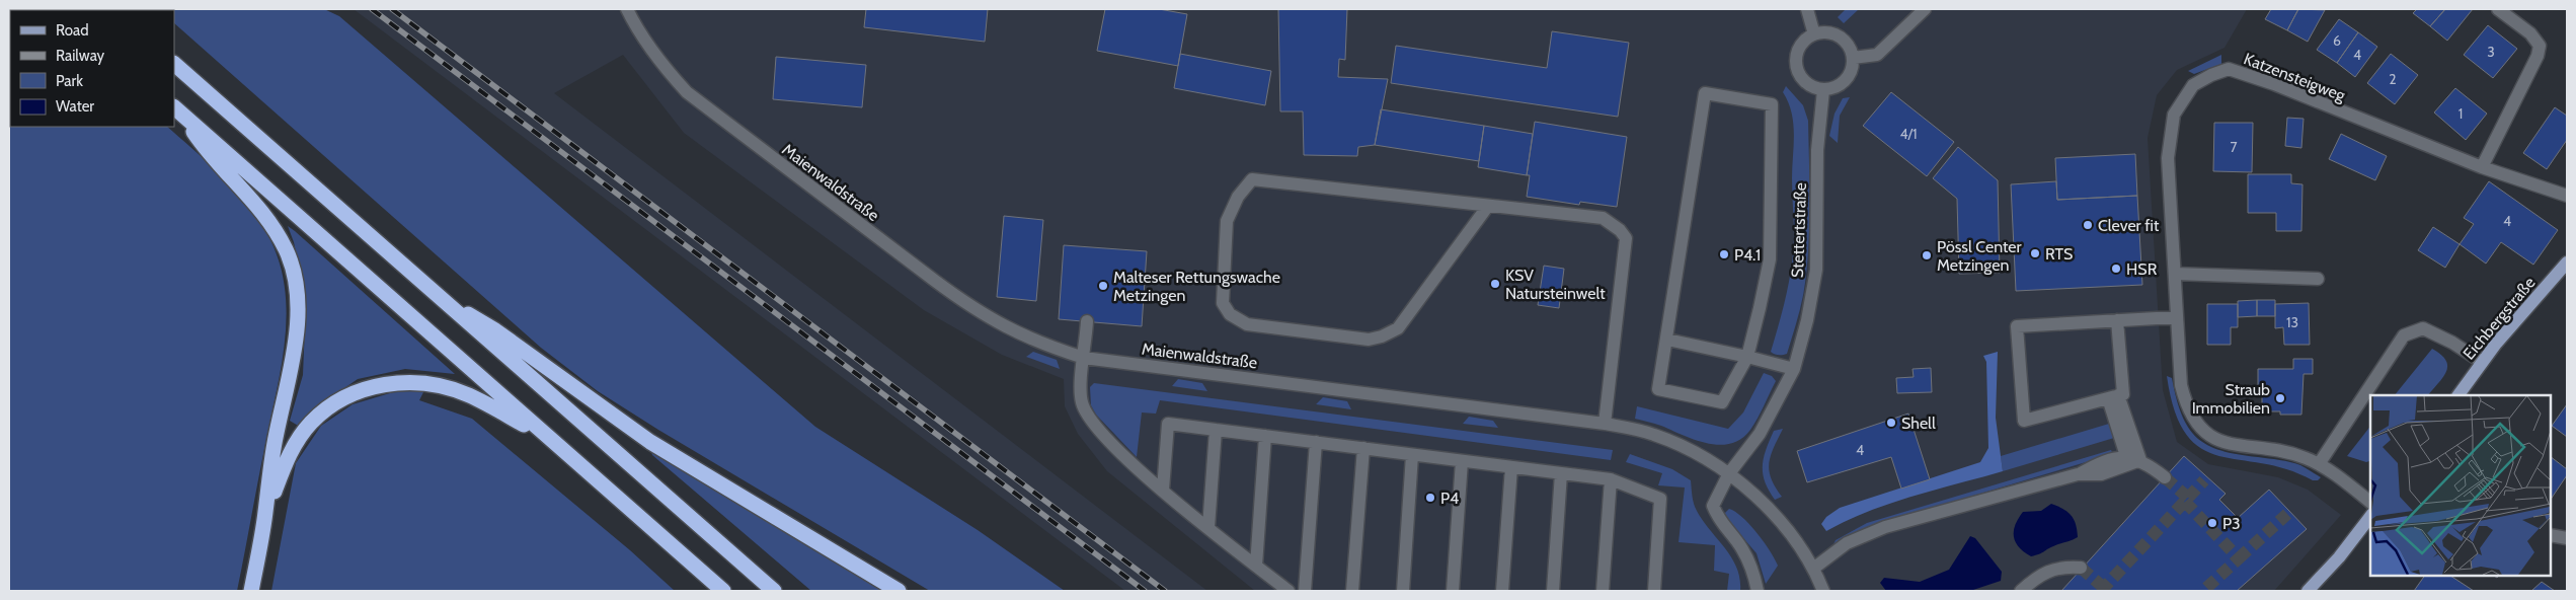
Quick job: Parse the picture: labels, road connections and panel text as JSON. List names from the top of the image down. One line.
{"streets":{"main road":["Eichbergstraße"],"street":["Katzensteigweg","Maienwaldstraße","Stettertstraße"]},"crossings":[["Maienwaldstraße","Stettertstraße"]],"places":["Clever fit","RTS","P4.1","Pössl Center Metzingen","HSR","KSV Natursteinwelt","Malteser Rettungswache Metzingen","Straub Immobilien","Shell","P4","P3"],"house_numbers":["6","3","4","2","1","4/1","7","4","13","4"],"legend":["Road","Railway","Park","Water"]}
